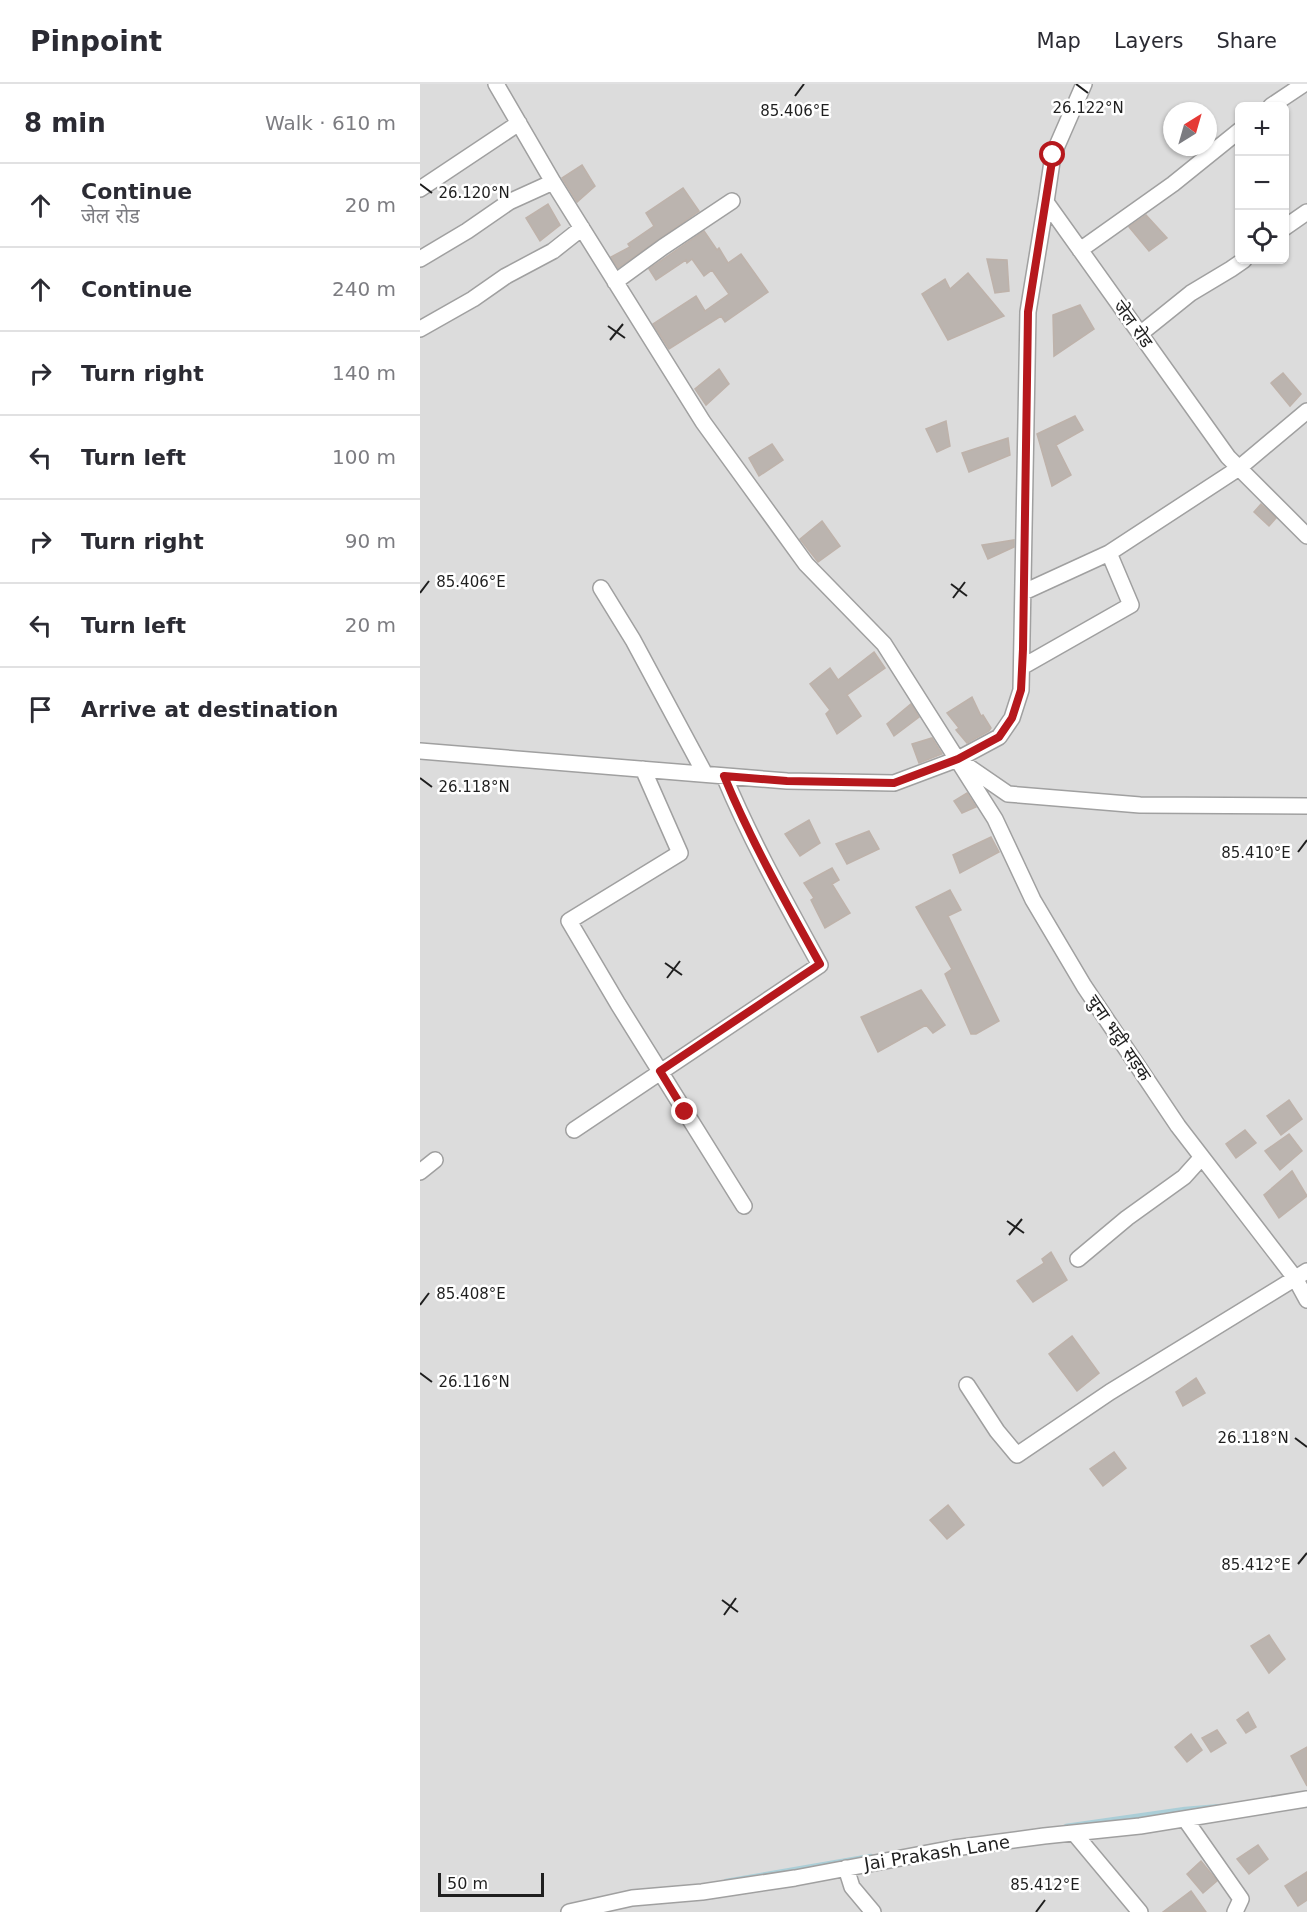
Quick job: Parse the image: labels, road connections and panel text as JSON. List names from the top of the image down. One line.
{"streets":{"street":["जेल रोड","चुना भट्ठी सड़क","Jai Prakash Lane"]},"scale_bar":"50 m","north":"top right","page":{"header":"Pinpoint","nav":["Map","Layers","Share"],"heading":["8 min","Walk · 610 m"],"map_buttons":["+","−"],"list":[["Continue","जेल रोड","20 m"],["Continue","240 m"],["Turn right","140 m"],["Turn left","100 m"],["Turn right","90 m"],["Turn left","20 m"],"Arrive at destination"],"scale":"50 m"},"coordinates":["26.122°N","85.406°E","26.120°N","26.118°N","85.410°E","85.408°E","26.116°N","85.412°E"]}
